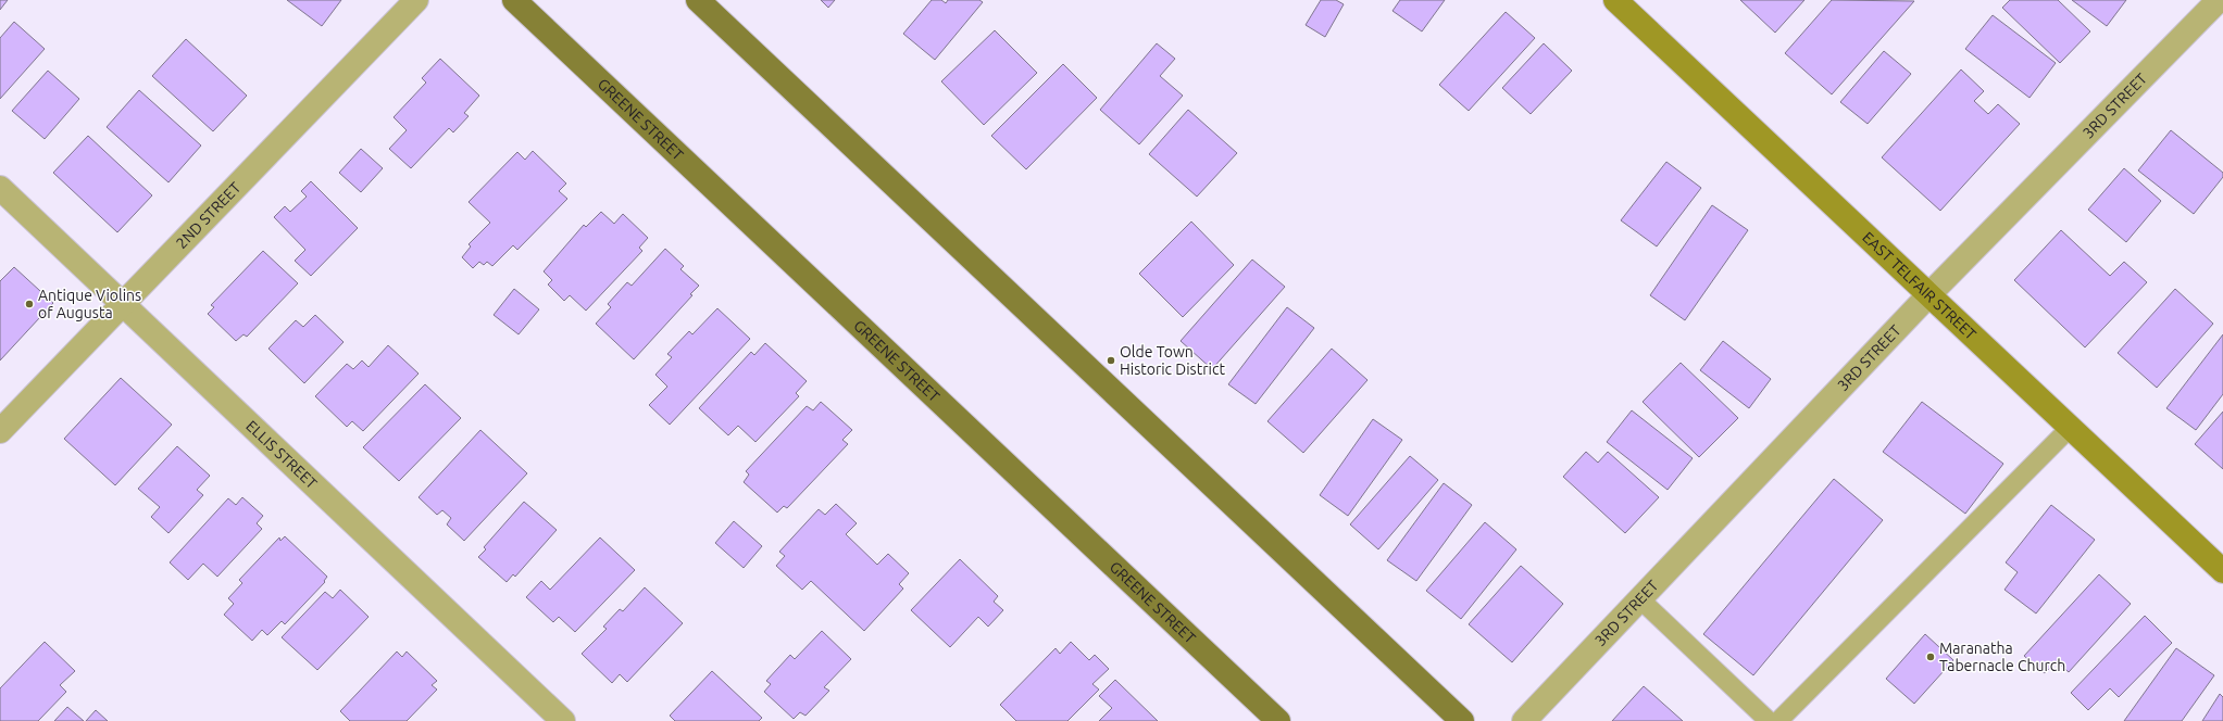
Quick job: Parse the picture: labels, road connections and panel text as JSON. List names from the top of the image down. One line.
{"streets":{"main road":["GREENE STREET"],"street":["3RD STREET","2ND STREET","EAST TELFAIR STREET","ELLIS STREET"]},"crossings":[["3RD STREET","EAST TELFAIR STREET"],["2ND STREET","ELLIS STREET"]],"places":["Antique Violins of Augusta","Olde Town Historic District","Maranatha Tabernacle Church"]}
